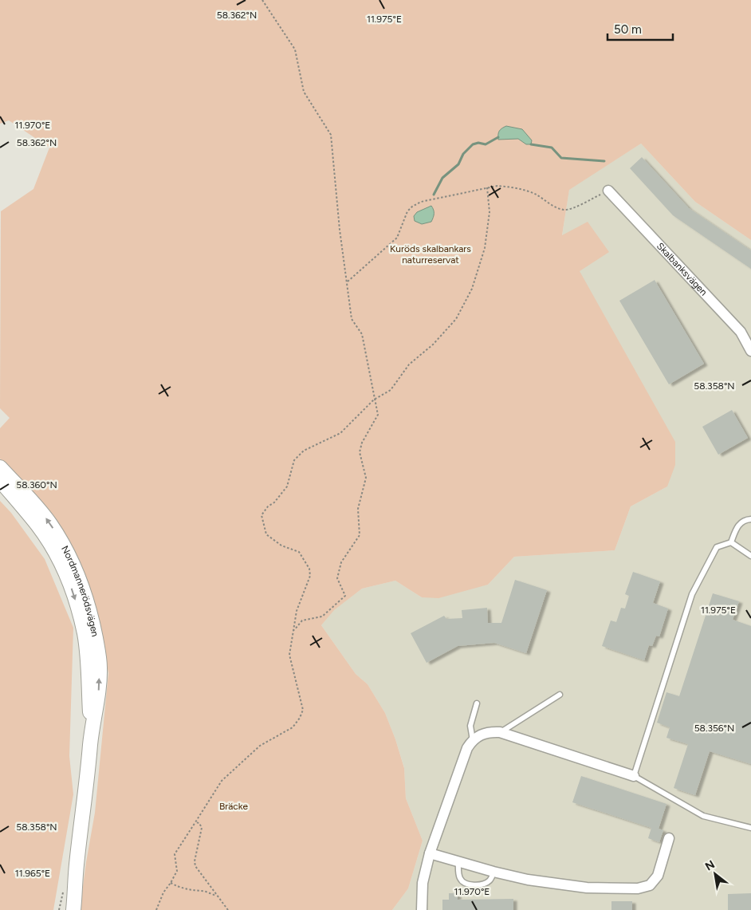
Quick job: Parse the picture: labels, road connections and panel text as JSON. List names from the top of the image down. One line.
{"streets":{"main road":["Nordmannerödsvägen"],"street":["Skalbanksvägen"]},"parks":["Kuröds skalbankars naturreservat","Bräcke"],"scale_bar":"50 m","north":"top left","coordinates":["58.362°N","11.975°E","11.970°E","58.358°N","58.360°N","58.356°N","11.965°E"]}
